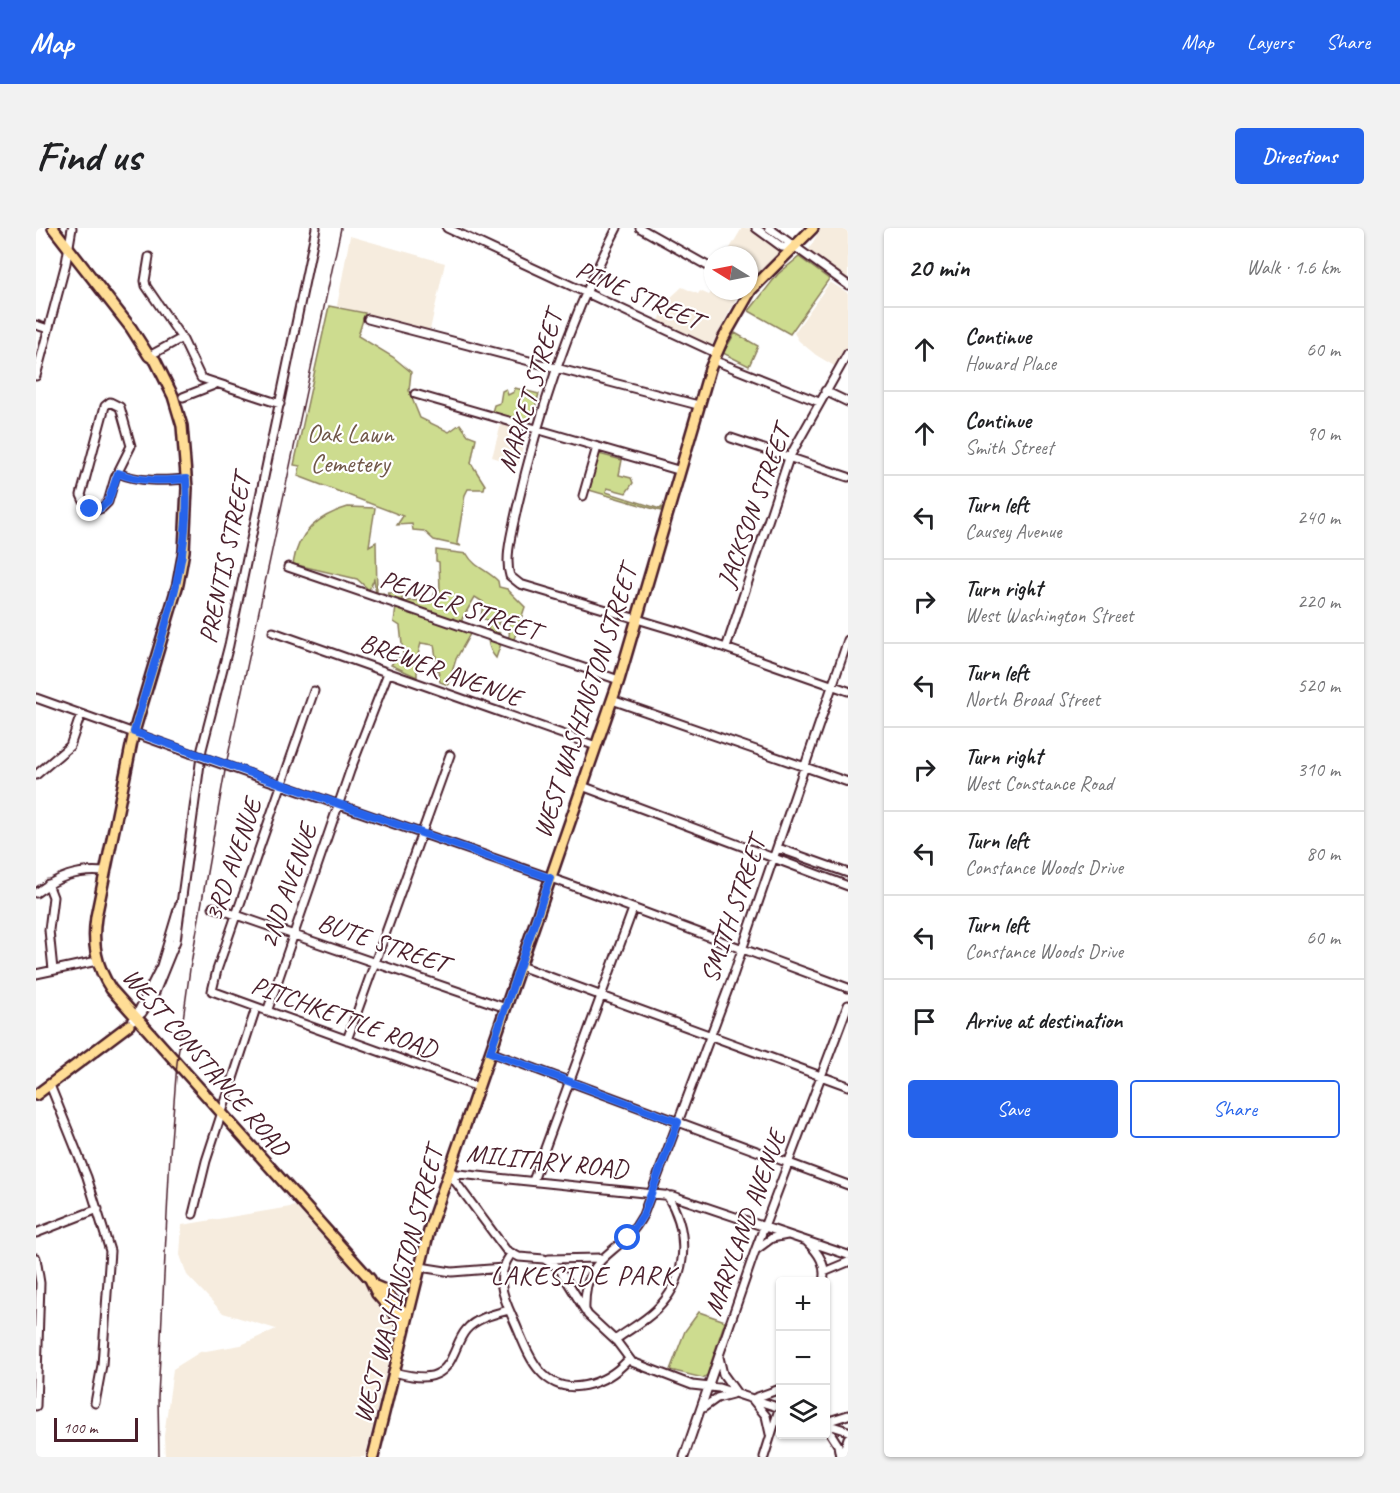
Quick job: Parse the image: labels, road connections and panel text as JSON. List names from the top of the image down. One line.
{"streets":{"main road":["WEST WASHINGTON STREET","WEST CONSTANCE ROAD"],"street":["PINE STREET","MARKET STREET","JACKSON STREET","PRENTIS STREET","PENDER STREET","BREWER AVENUE","3RD AVENUE","2ND AVENUE","SMITH STREET","BUTE STREET","PITCHKETTLE ROAD","MILITARY ROAD","MARYLAND AVENUE"]},"crossings":[["PINE STREET","MARKET STREET"],["PINE STREET","JACKSON STREET"],["PINE STREET","WEST WASHINGTON STREET"],["MARKET STREET","WEST WASHINGTON STREET"],["PRENTIS STREET","WEST CONSTANCE ROAD"],["PENDER STREET","WEST WASHINGTON STREET"],["BREWER AVENUE","WEST WASHINGTON STREET"],["BREWER AVENUE","2ND AVENUE"],["WEST WASHINGTON STREET","BUTE STREET"],["WEST WASHINGTON STREET","PITCHKETTLE ROAD"],["WEST WASHINGTON STREET","WEST CONSTANCE ROAD"],["WEST WASHINGTON STREET","MILITARY ROAD"],["3RD AVENUE","BUTE STREET"],["3RD AVENUE","PITCHKETTLE ROAD"],["2ND AVENUE","BUTE STREET"],["2ND AVENUE","PITCHKETTLE ROAD"],["SMITH STREET","MILITARY ROAD"],["MILITARY ROAD","MARYLAND AVENUE"]],"districts":["LAKESIDE PARK"],"parks":["Oak Lawn Cemetery"],"scale_bar":"100 m","north":"left","page":{"header":"Map","nav":["Map","Layers","Share"],"buttons":["Directions",["Save","Share"]],"title":"Find us","heading":["20 min","Walk · 1.6 km"],"list":[["Continue","Howard Place","60 m"],["Continue","Smith Street","90 m"],["Turn left","Causey Avenue","240 m"],["Turn right","West Washington Street","220 m"],["Turn left","North Broad Street","520 m"],["Turn right","West Constance Road","310 m"],["Turn left","Constance Woods Drive","80 m"],["Turn left","Constance Woods Drive","60 m"],"Arrive at destination"],"map_buttons":["+","−"],"scale":"100 m"}}
